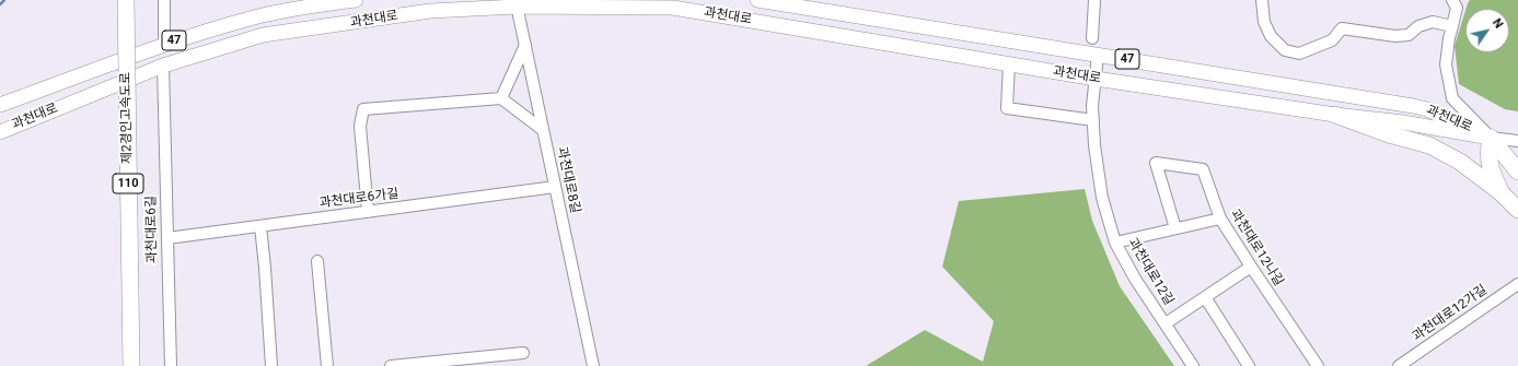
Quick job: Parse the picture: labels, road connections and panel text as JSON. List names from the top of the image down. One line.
{"streets":{"highway":["47","제2경인고속도로","110"],"main road":["과천대로"],"street":["과천대로8길","과천대로6가길","과천대로6길","과천대로12나길","과천대로12길","과천대로12가길"]},"crossings":[["과천대로","47"],["과천대로","과천대로8길"],["과천대로","과천대로6길"],["과천대로","과천대로12길"],["과천대로8길","과천대로6가길"],["과천대로6가길","과천대로6길"]],"north":"top right"}
